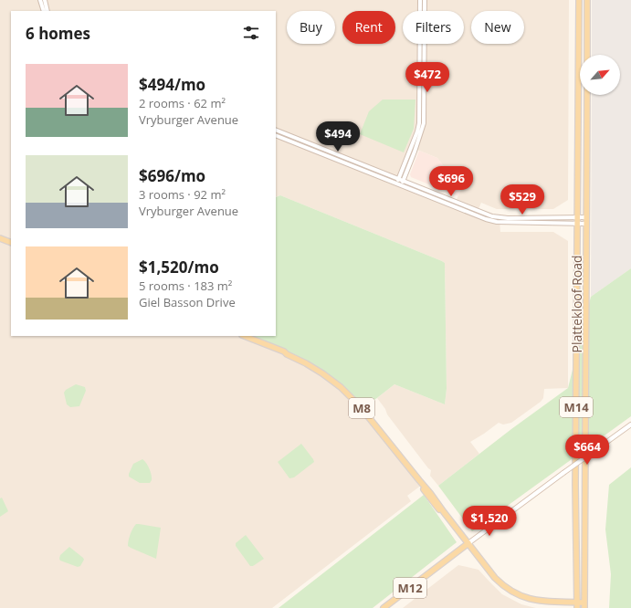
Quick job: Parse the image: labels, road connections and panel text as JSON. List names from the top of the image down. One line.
{"streets":{"main road":["Plattekloof Road","M14","M8","M12"]},"crossings":[["Plattekloof Road","M8"],["M8","M12"]],"north":"top right","page":{"chip":["Buy","Rent","Filters","New"],"heading":"6 homes","list":[{"name":"$494/mo","note":"2 rooms · 62 m² · Vryburger Avenue"},{"name":"$696/mo","note":"3 rooms · 92 m² · Vryburger Avenue"},{"name":"$1,520/mo","note":"5 rooms · 183 m² · Giel Basson Drive"}],"price":["$472","$494","$696","$529","$664","$1,520"]}}
